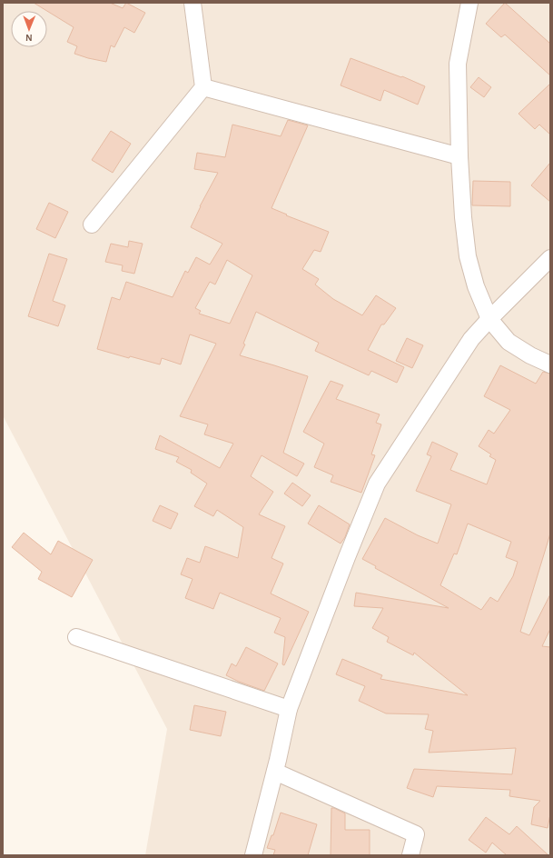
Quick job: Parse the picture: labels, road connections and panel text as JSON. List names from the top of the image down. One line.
{"north":"bottom"}
